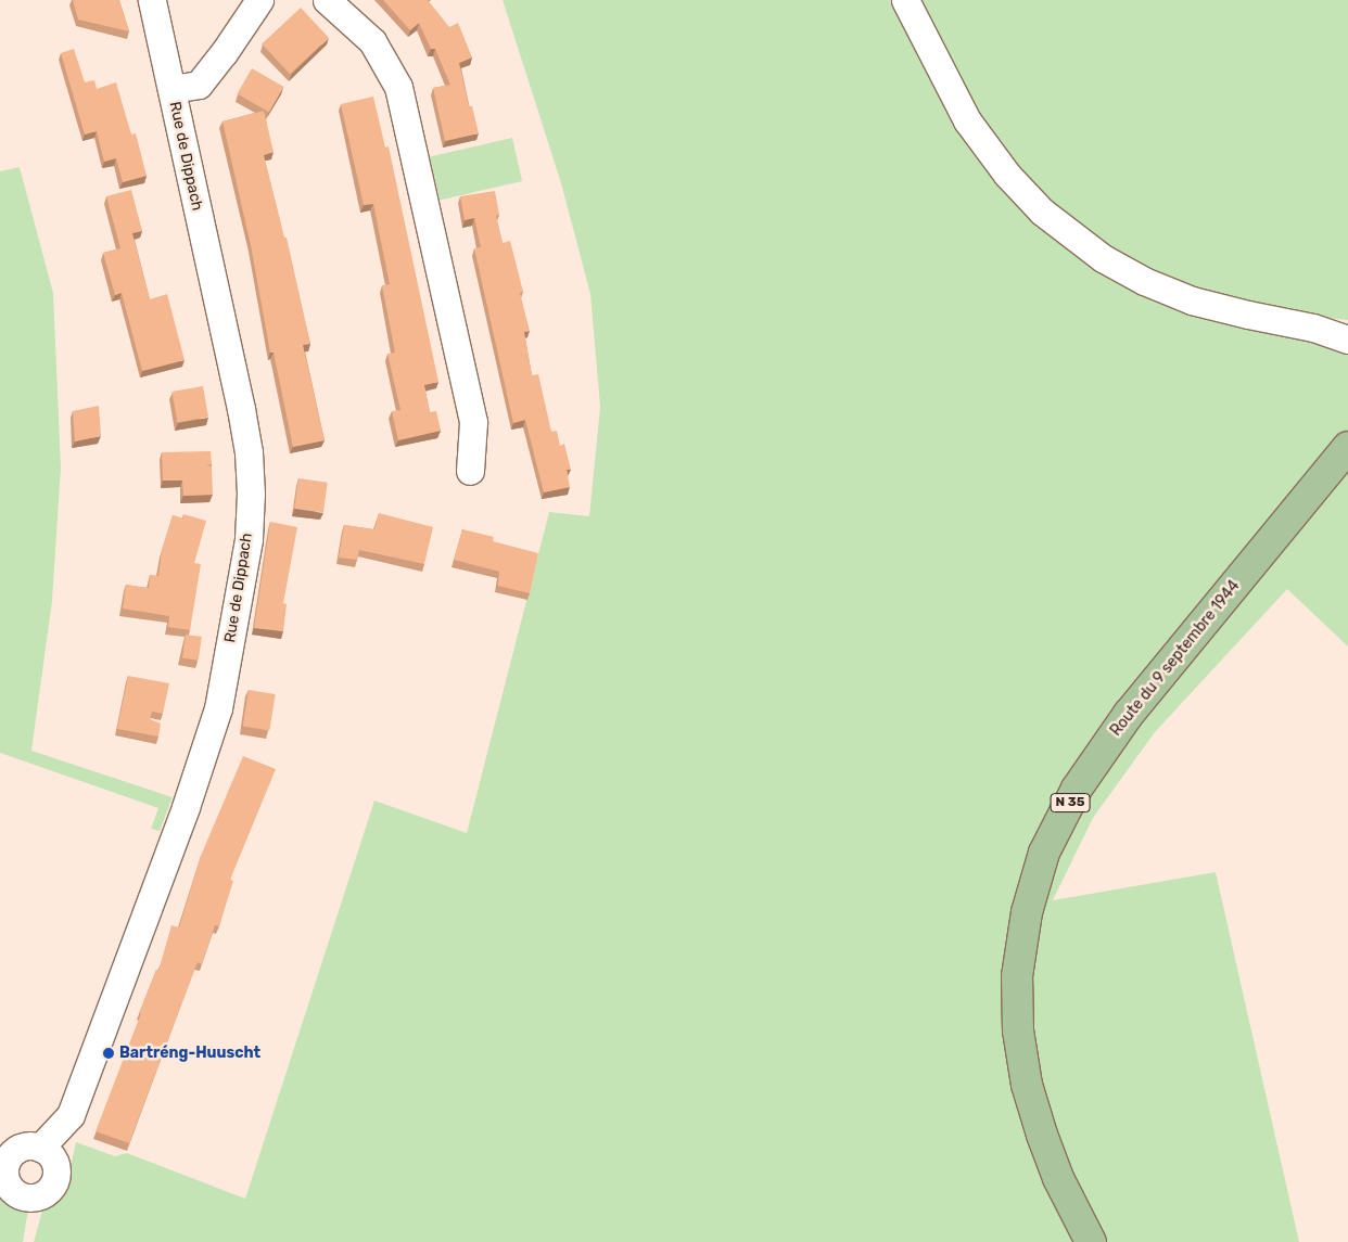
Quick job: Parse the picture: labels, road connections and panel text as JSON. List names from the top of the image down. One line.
{"streets":{"main road":["Route du 9 septembre 1944","N 35"],"street":["Rue de Dippach"]},"places":["Bartréng-Huuscht"]}
